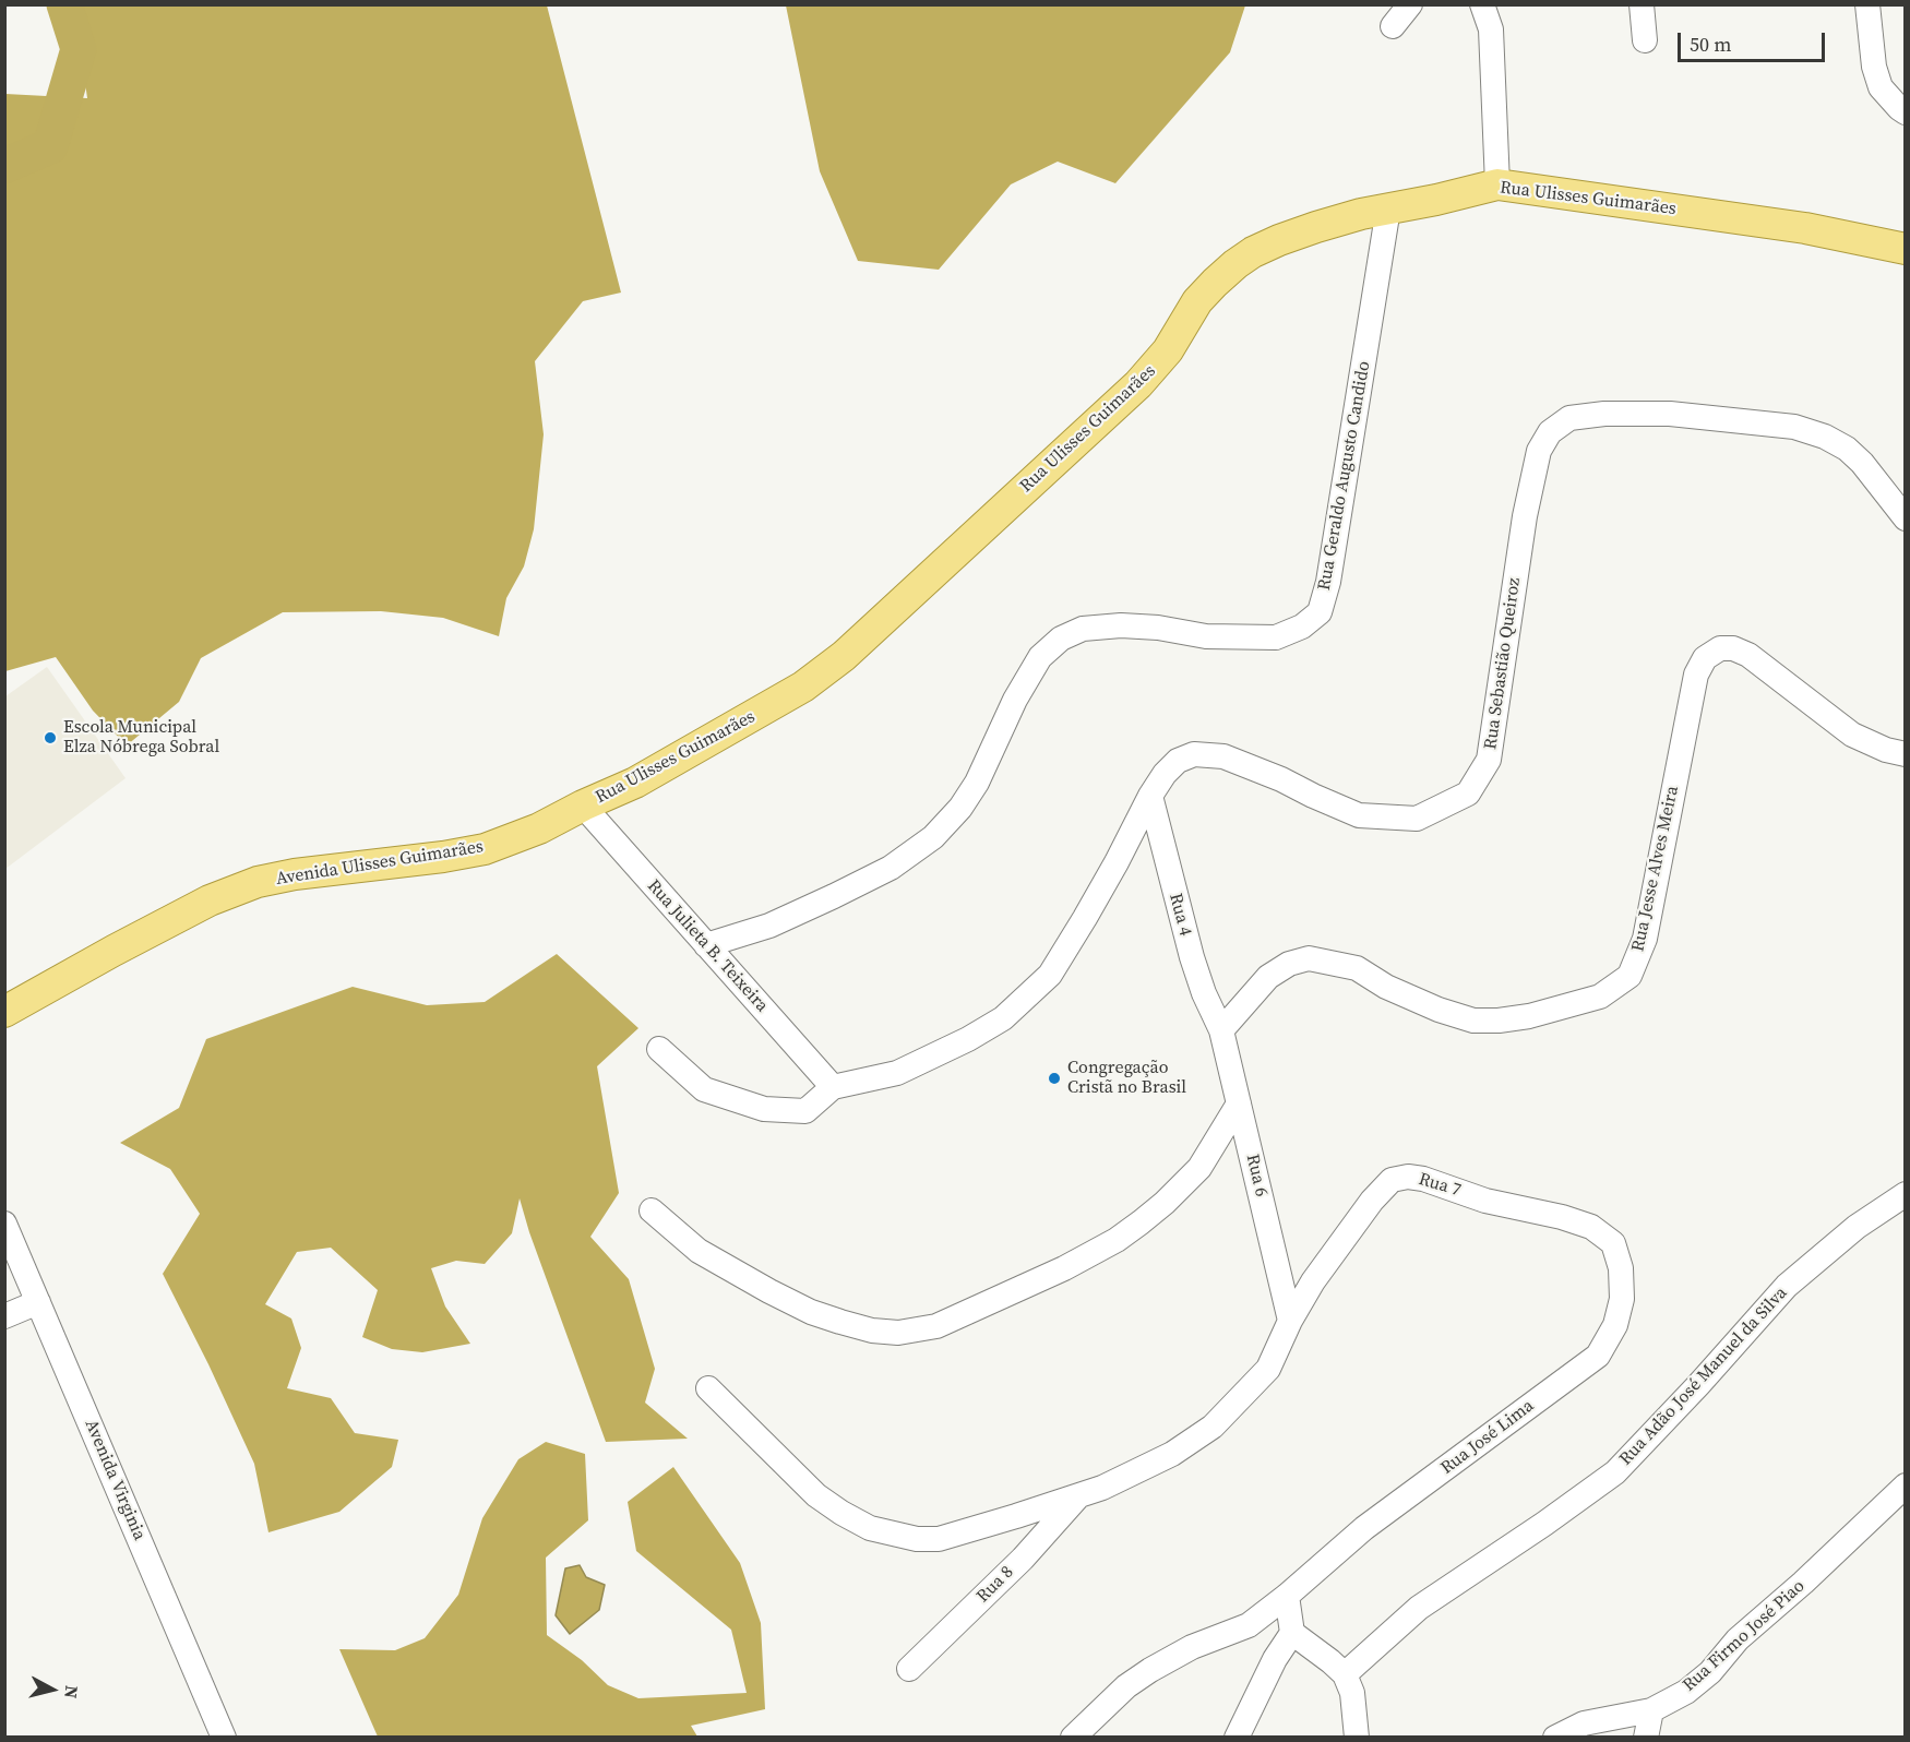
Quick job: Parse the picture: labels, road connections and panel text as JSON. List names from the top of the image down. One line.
{"streets":{"main road":["Rua Ulisses Guimarães","Avenida Ulisses Guimarães"],"street":["Rua Geraldo Augusto Candido","Rua Sebastião Queiroz","Rua Jesse Alves Meira","Rua 4","Rua Julieta B. Teixeira","Rua 6","Rua 7","Rua Adão José Manuel da Silva","Rua José Lima","Avenida Virginia","Rua 8","Rua Firmo José Piao"]},"crossings":[["Rua Ulisses Guimarães","Rua Geraldo Augusto Candido"],["Rua Ulisses Guimarães","Avenida Ulisses Guimarães"],["Rua Ulisses Guimarães","Rua Julieta B. Teixeira"],["Rua Geraldo Augusto Candido","Rua Julieta B. Teixeira"],["Rua Sebastião Queiroz","Rua 4"],["Rua Sebastião Queiroz","Rua Julieta B. Teixeira"],["Avenida Ulisses Guimarães","Rua Julieta B. Teixeira"],["Rua Jesse Alves Meira","Rua 4"],["Rua Jesse Alves Meira","Rua 6"],["Rua 4","Rua 6"],["Rua 6","Rua 7"],["Rua 7","Rua José Lima"],["Rua 7","Rua 8"]],"places":["Escola Municipal Elza Nóbrega Sobral","Congregação Cristã no Brasil"],"scale_bar":"50 m","north":"right"}
